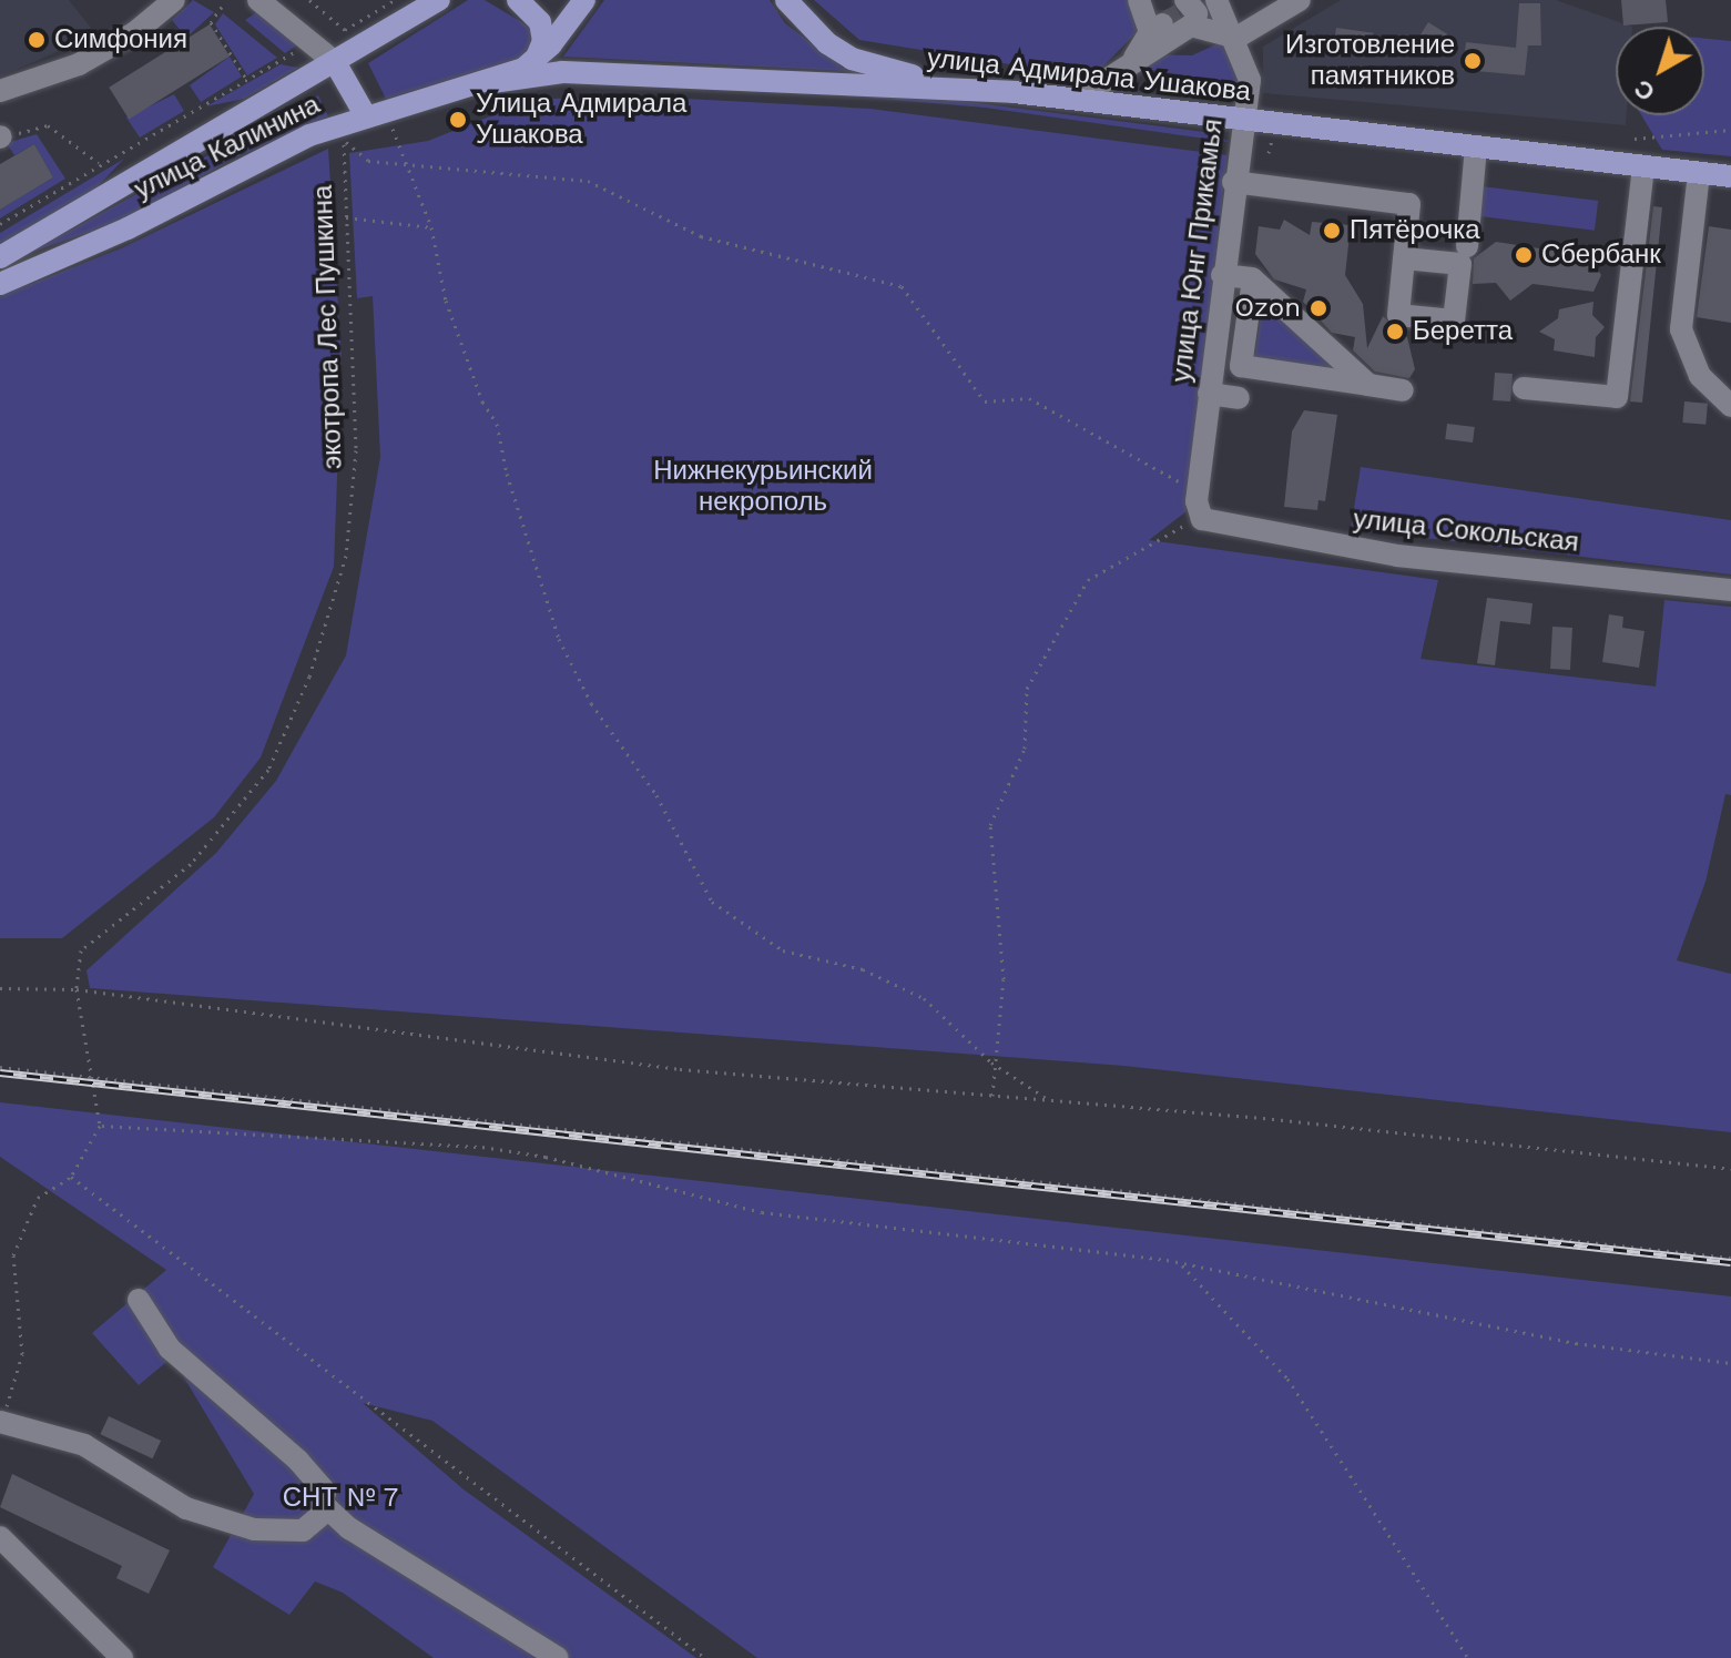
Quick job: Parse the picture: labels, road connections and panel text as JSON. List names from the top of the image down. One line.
{"streets":{"main road":["улица Адмирала Ушакова","улица Калинина"],"street":["улица Юнг Прикамья","улица Сокольская"],"path":["экотропа Лес Пушкина"]},"crossings":[["улица Адмирала Ушакова","улица Калинина"],["улица Адмирала Ушакова","улица Юнг Прикамья"],["улица Юнг Прикамья","улица Сокольская"]],"parks":["Нижнекурьинский некрополь","СНТ № 7"],"places":["Симфония","Изготовление памятников","Улица Адмирала Ушакова","Пятёрочка","Сбербанк","Ozon","Беретта"],"north":"bottom left"}
